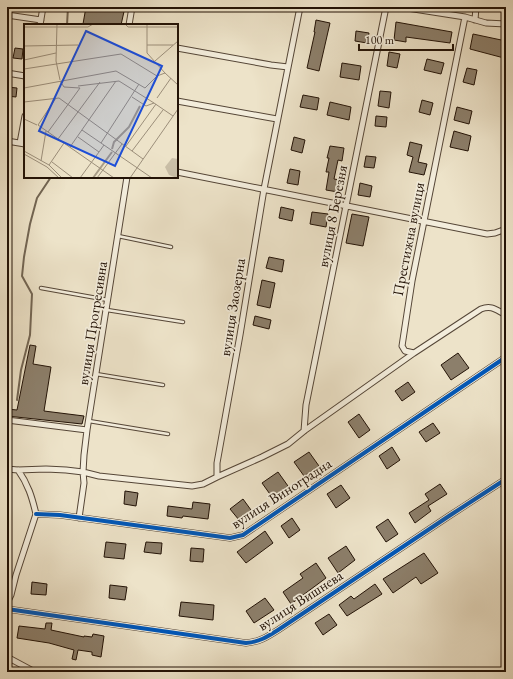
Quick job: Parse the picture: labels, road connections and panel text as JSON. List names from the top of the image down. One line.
{"streets":{"street":["вулиця 8 Березня","Престижна вулиця","вулиця Заозерна","вулиця Прогресивна","вулиця Виноградна","вулиця Вишнева"]},"crossings":[["вулиця Прогресивна","вулиця Виноградна"]],"scale_bar":"100 m"}
